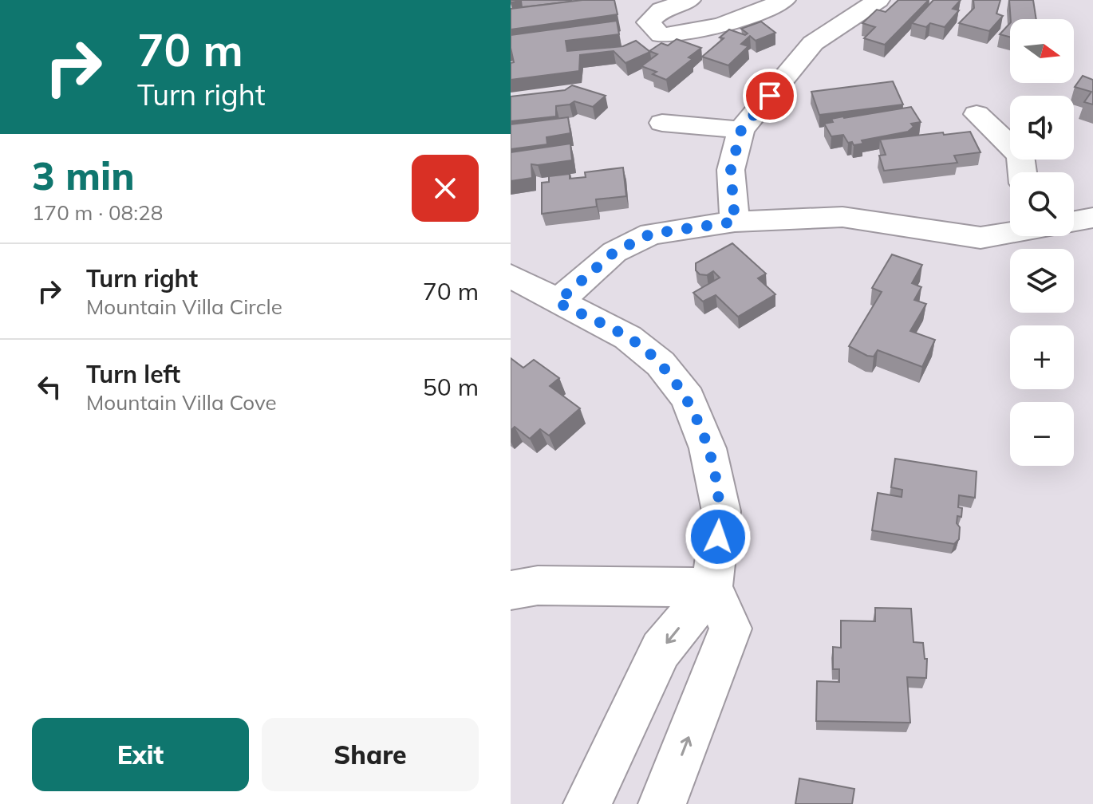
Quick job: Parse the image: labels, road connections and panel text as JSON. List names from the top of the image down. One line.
{"north":"right","page":{"turn":["70 m","Turn right"],"map_buttons":["+","−"],"heading":["3 min","170 m · 08:28"],"list":[{"name":"Turn right","note":"Mountain Villa Circle","value":"70 m"},{"name":"Turn left","note":"Mountain Villa Cove","value":"50 m"}],"buttons":["Exit","Share"]}}
